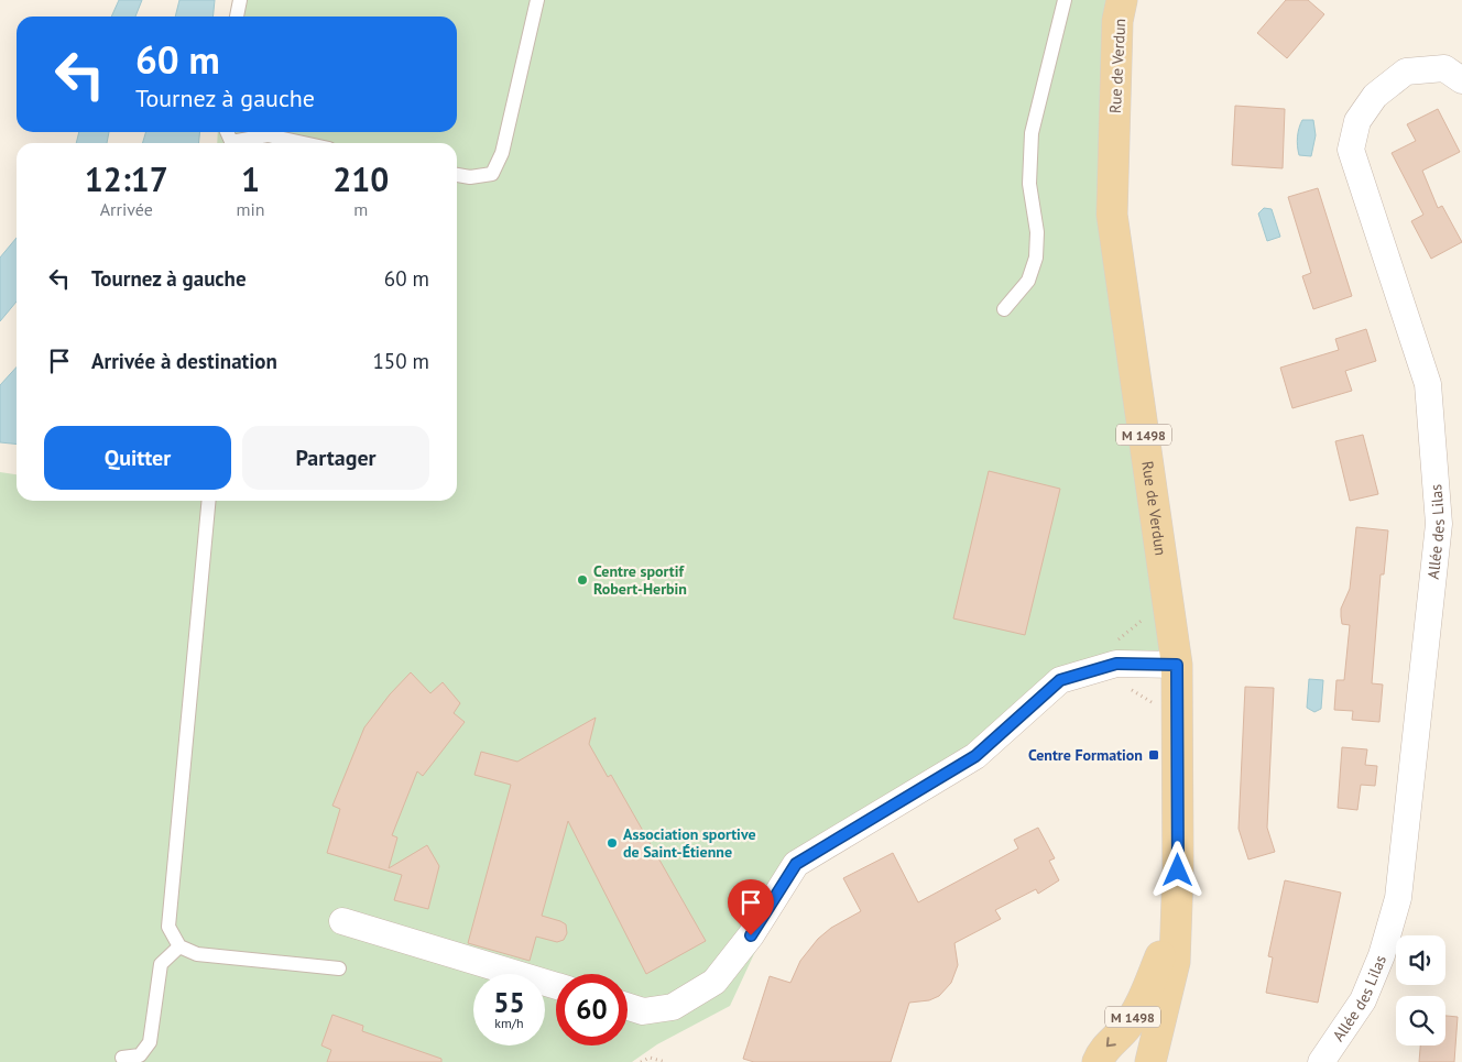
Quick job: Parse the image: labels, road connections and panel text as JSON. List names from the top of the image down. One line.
{"streets":{"main road":["Rue de Verdun","M 1498"],"street":["Allée des Lilas"]},"places":{"other":["Centre sportif Robert-Herbin","Association sportive de Saint-Étienne"],"transit":["Centre Formation"]},"page":{"turn":["60 m","Tournez à gauche"],"eta":["12:17","Arrivée","1","min","210","m"],"list":[{"name":"Tournez à gauche","value":"60 m"},{"name":"Arrivée à destination","value":"150 m"}],"buttons":["Quitter","Partager"],"speed":"55 km/h","limit":"60"}}
